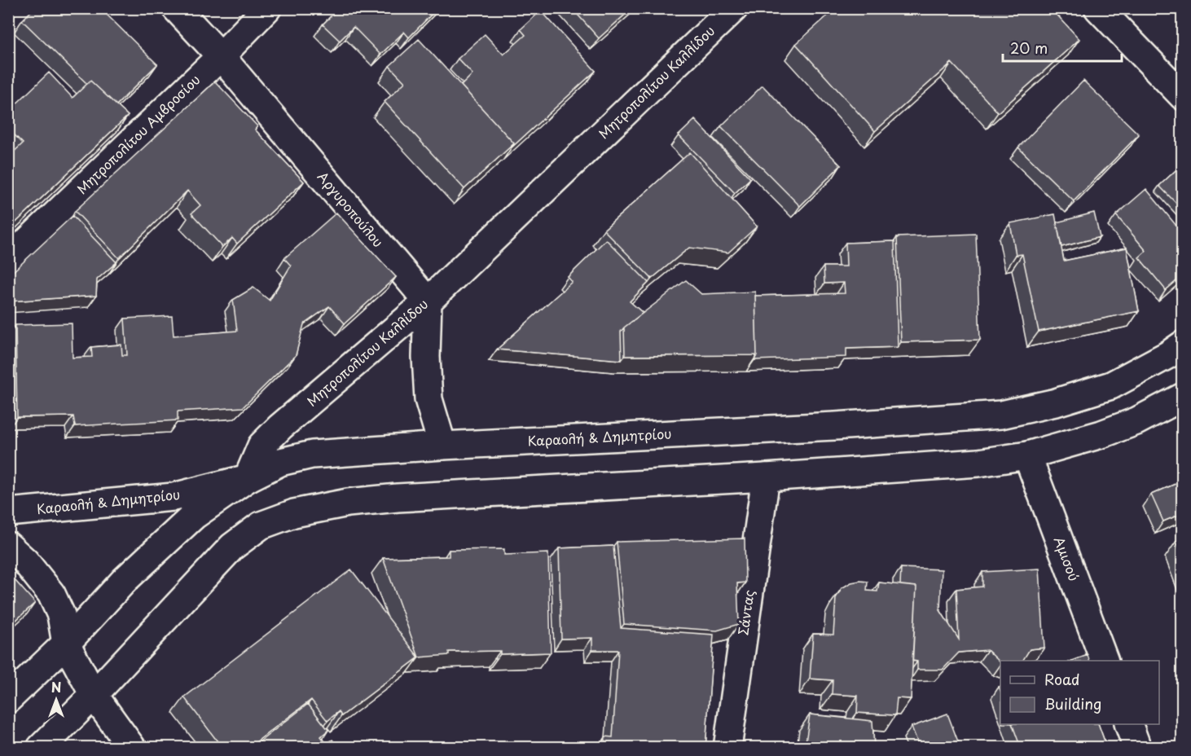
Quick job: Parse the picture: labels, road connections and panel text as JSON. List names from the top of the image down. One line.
{"streets":{"street":["Μητροπολίτου Καλλίδου","Μητροπολίτου Αμβροσίου","Αργυροπούλου","Καραολή & Δημητρίου","Αμισού","Σάντας"]},"crossings":[["Μητροπολίτου Καλλίδου","Αργυροπούλου"],["Μητροπολίτου Καλλίδου","Καραολή & Δημητρίου"],["Μητροπολίτου Αμβροσίου","Αργυροπούλου"]],"legend":["Road","Building"],"scale_bar":"20 m","north":"top"}
